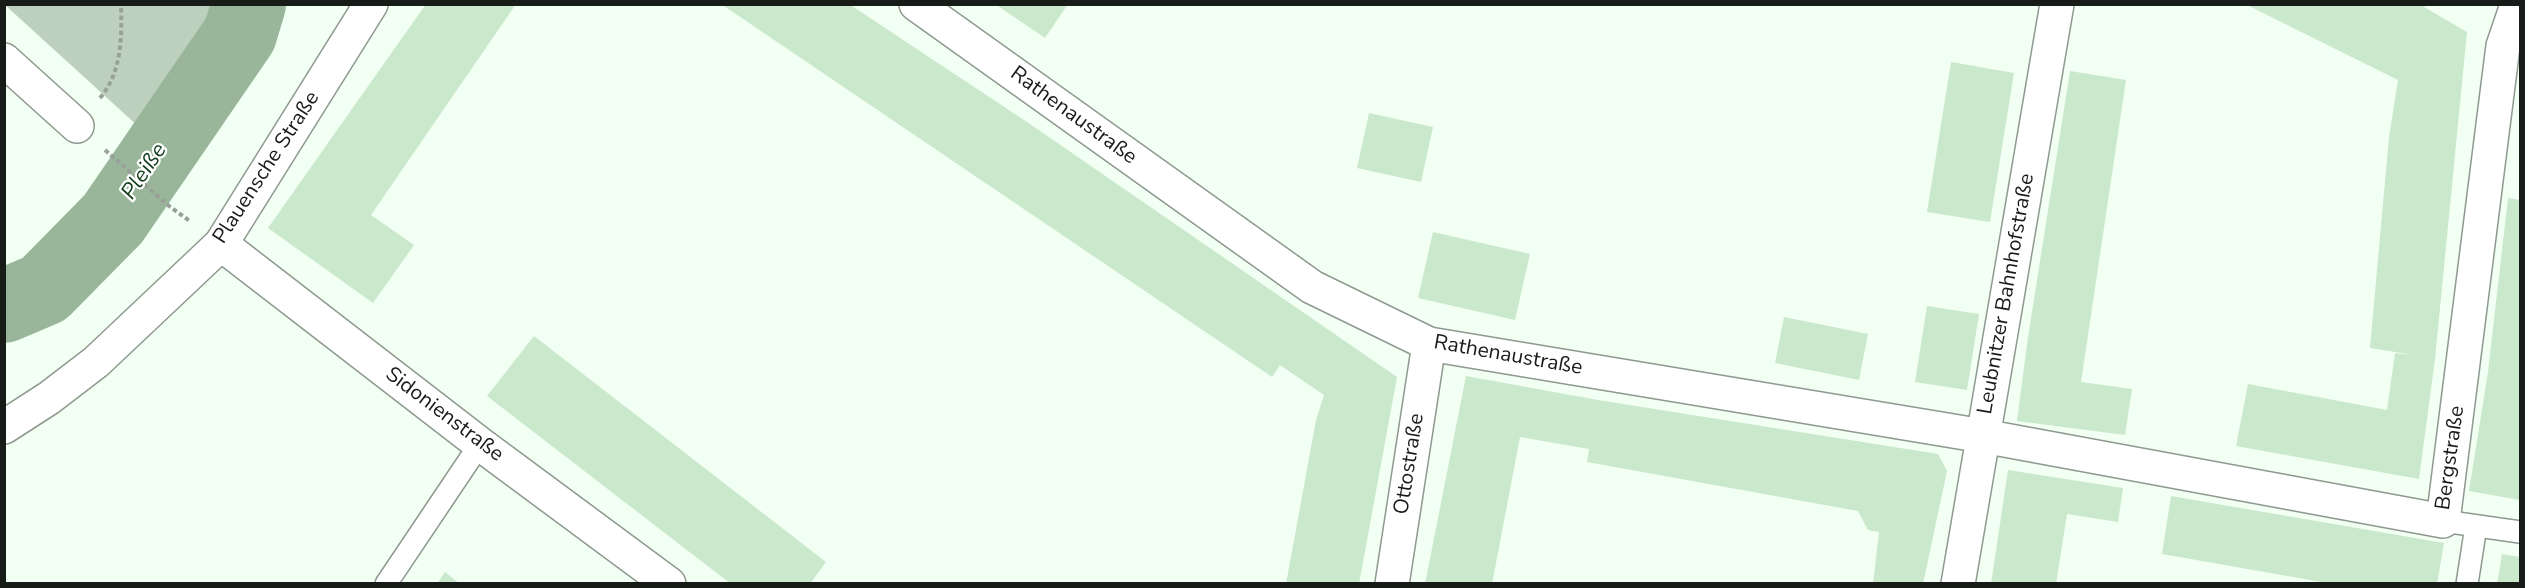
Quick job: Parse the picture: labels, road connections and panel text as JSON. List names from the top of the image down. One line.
{"streets":{"street":["Rathenaustraße","Plauensche Straße","Leubnitzer Bahnhofstraße","Sidonienstraße","Bergstraße","Ottostraße"]},"crossings":[["Rathenaustraße","Leubnitzer Bahnhofstraße"],["Rathenaustraße","Bergstraße"],["Rathenaustraße","Ottostraße"],["Plauensche Straße","Sidonienstraße"],["Leubnitzer Bahnhofstraße","Bergstraße"]],"water":["Pleiße"]}
